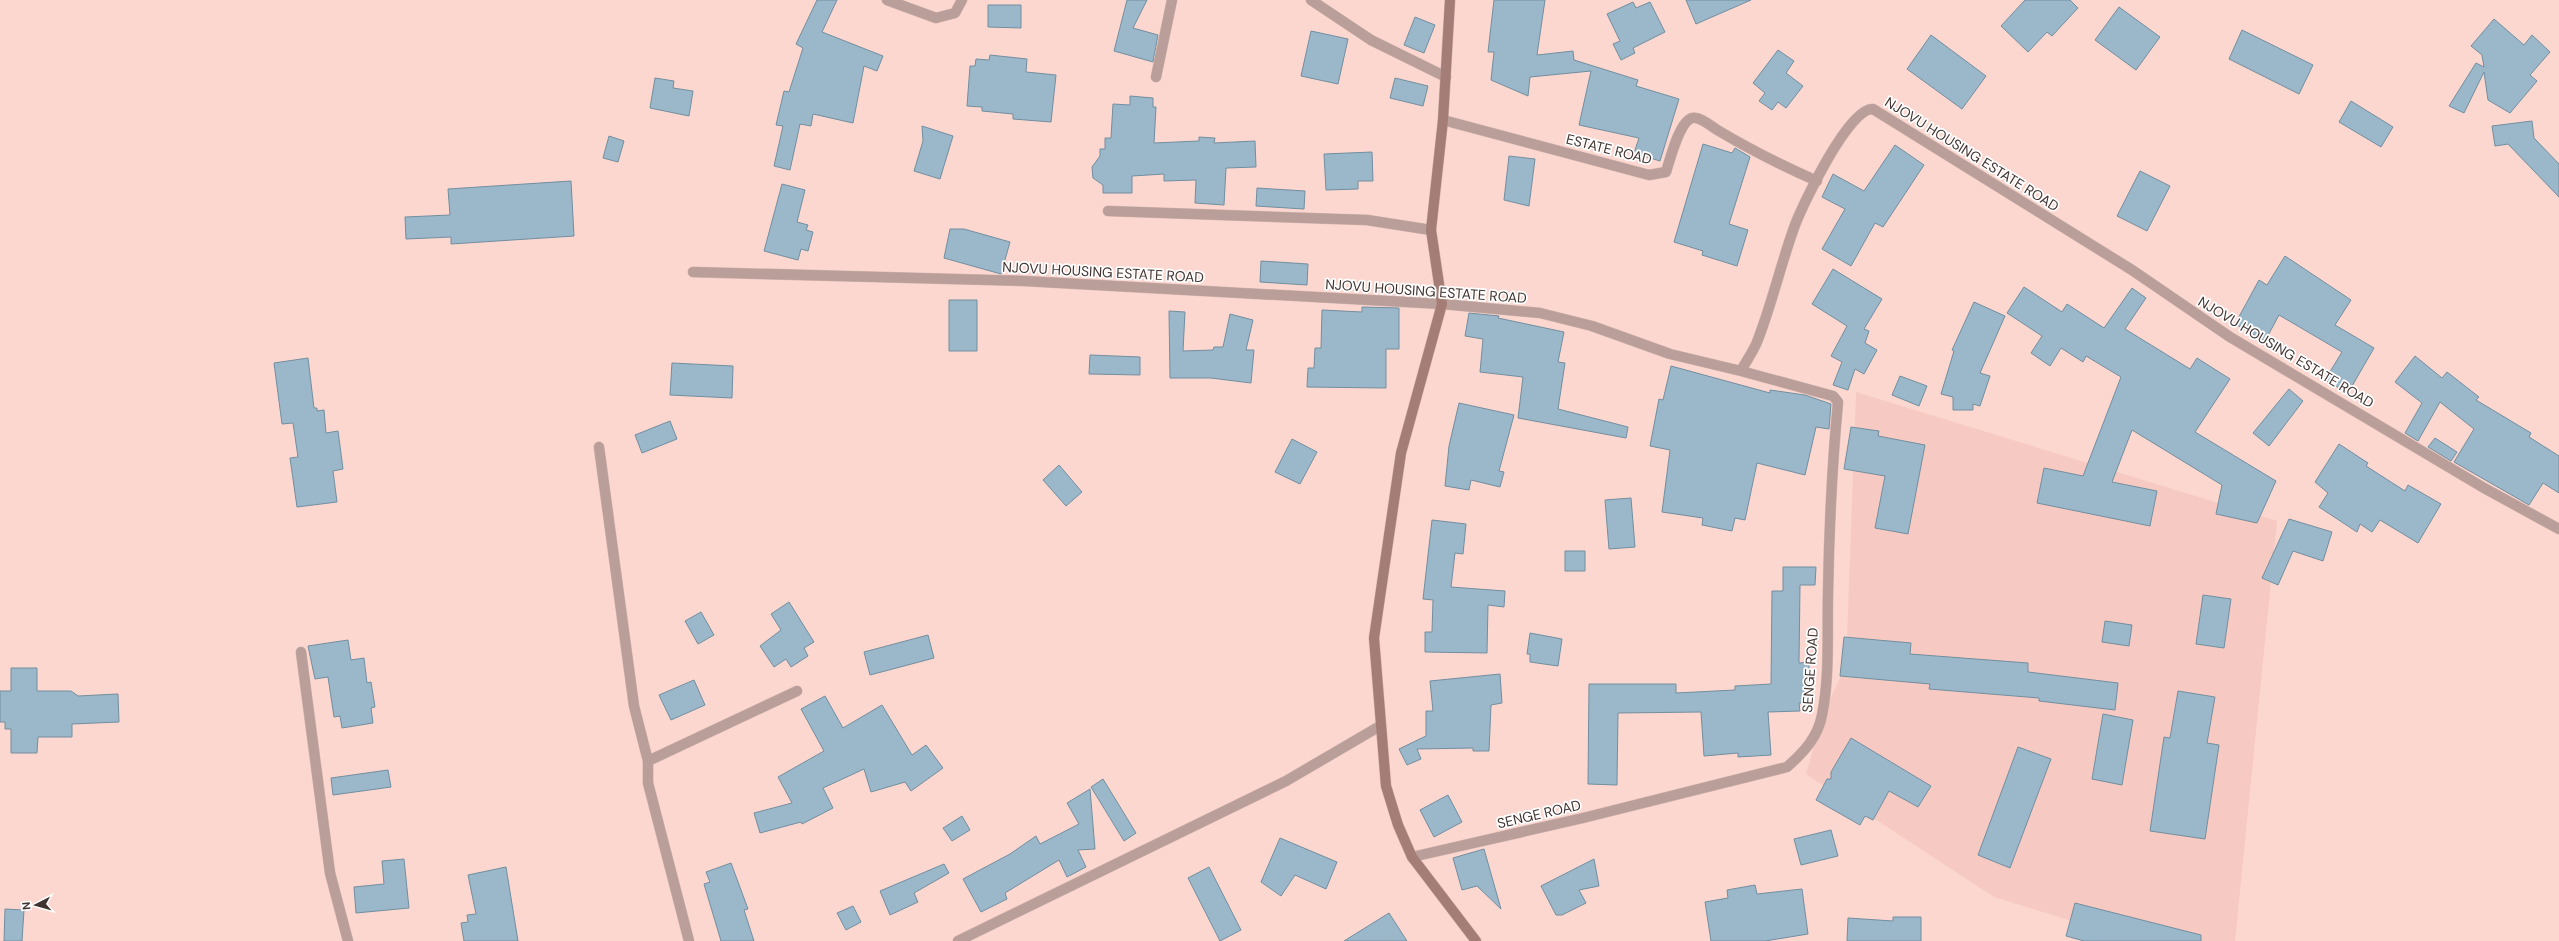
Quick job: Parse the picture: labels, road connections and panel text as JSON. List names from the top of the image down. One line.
{"streets":{"street":["ESTATE ROAD","NJOVU HOUSING ESTATE ROAD","SENGE ROAD"]},"crossings":[["ESTATE ROAD","NJOVU HOUSING ESTATE ROAD"],["NJOVU HOUSING ESTATE ROAD","SENGE ROAD"]],"north":"left"}
